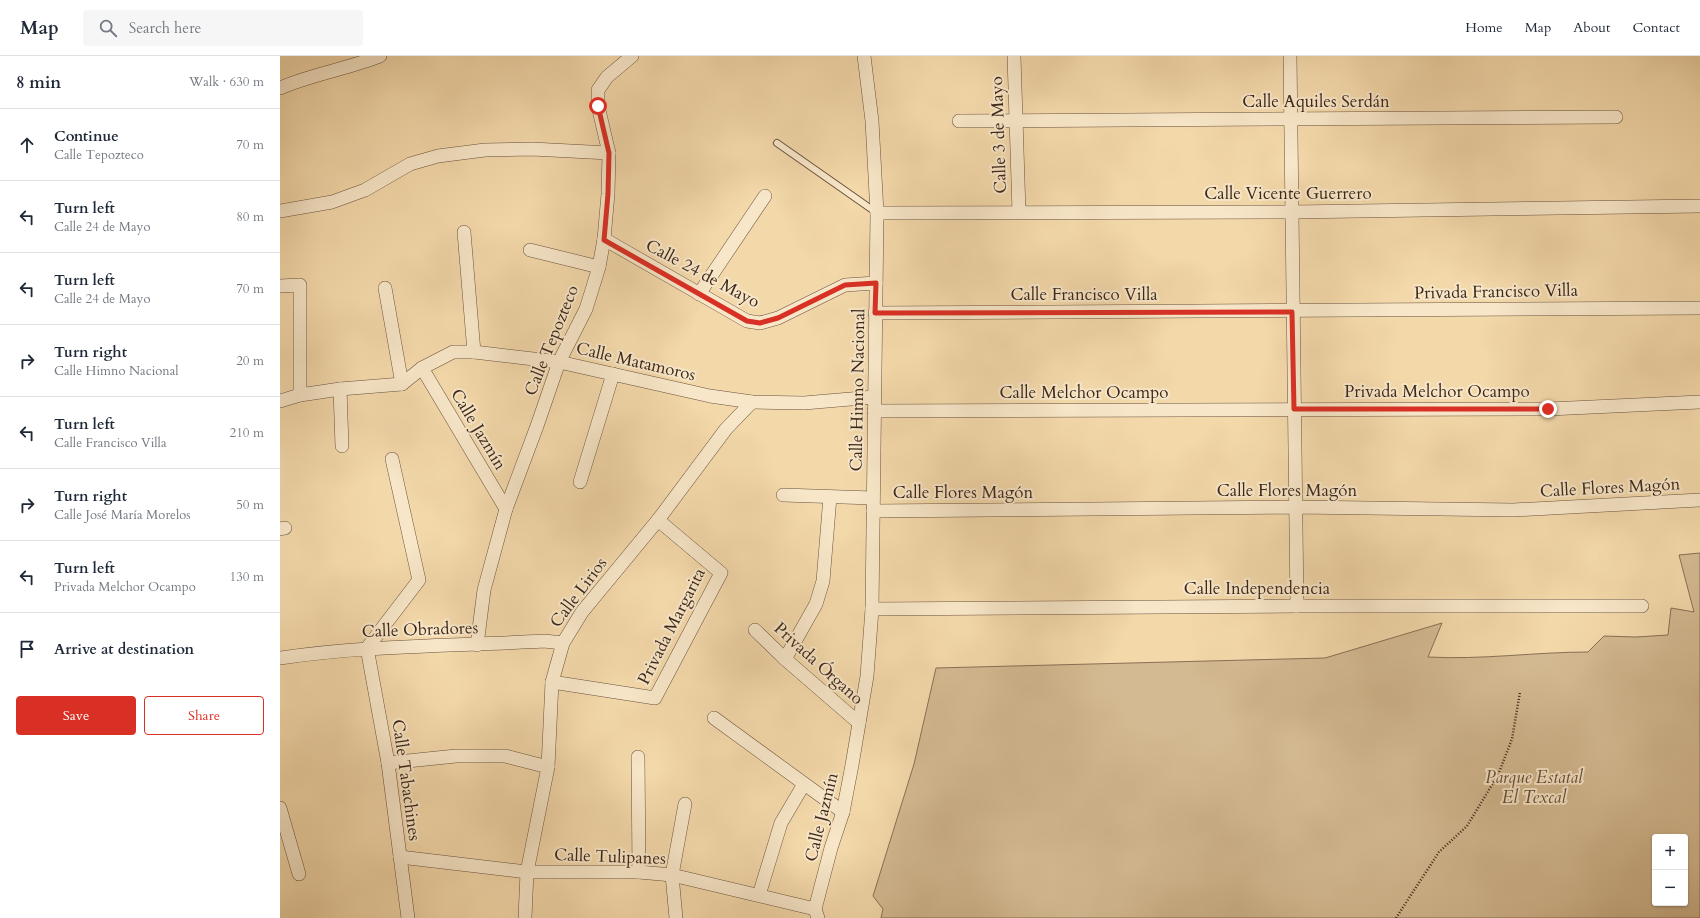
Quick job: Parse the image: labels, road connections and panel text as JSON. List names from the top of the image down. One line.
{"streets":{"street":["Calle Aquiles Serdán","Calle 3 de Mayo","Calle Vicente Guerrero","Calle 24 de Mayo","Privada Francisco Villa","Calle Francisco Villa","Calle Tepozteco","Calle Matamoros","Calle Himno Nacional","Privada Melchor Ocampo","Calle Melchor Ocampo","Calle Jazmín","Calle Flores Magón","Calle Independencia","Calle Lirios","Privada Margarita","Calle Obradores","Privada Órgano","Calle Tabachines","Calle Tulipanes"]},"crossings":[["Calle Aquiles Serdán","Calle 3 de Mayo"],["Calle 3 de Mayo","Calle Vicente Guerrero"],["Calle Vicente Guerrero","Calle Himno Nacional"],["Calle 24 de Mayo","Calle Tepozteco"],["Calle 24 de Mayo","Calle Himno Nacional"],["Privada Francisco Villa","Calle Francisco Villa"],["Calle Francisco Villa","Calle Himno Nacional"],["Calle Tepozteco","Calle Matamoros"],["Calle Tepozteco","Calle Jazmín"],["Calle Tepozteco","Calle Obradores"],["Calle Matamoros","Calle Himno Nacional"],["Calle Matamoros","Calle Jazmín"],["Calle Matamoros","Calle Lirios"],["Calle Himno Nacional","Calle Melchor Ocampo"],["Calle Himno Nacional","Calle Jazmín"],["Calle Himno Nacional","Calle Flores Magón"],["Calle Himno Nacional","Calle Independencia"],["Calle Himno Nacional","Privada Órgano"],["Privada Melchor Ocampo","Calle Melchor Ocampo"],["Calle Jazmín","Privada Órgano"],["Calle Jazmín","Calle Tulipanes"],["Calle Lirios","Privada Margarita"],["Calle Lirios","Calle Obradores"],["Calle Lirios","Calle Tulipanes"],["Calle Obradores","Calle Tabachines"],["Calle Tabachines","Calle Tulipanes"]],"parks":["Parque Estatal El Texcal"],"page":{"header":"Map","search":"Search here","nav":["Home","Map","About","Contact"],"heading":["8 min","Walk · 630 m"],"list":[["Continue","Calle Tepozteco","70 m"],["Turn left","Calle 24 de Mayo","80 m"],["Turn left","Calle 24 de Mayo","70 m"],["Turn right","Calle Himno Nacional","20 m"],["Turn left","Calle Francisco Villa","210 m"],["Turn right","Calle José María Morelos","50 m"],["Turn left","Privada Melchor Ocampo","130 m"],"Arrive at destination"],"buttons":["Save","Share"],"map_buttons":["+","−"]}}
